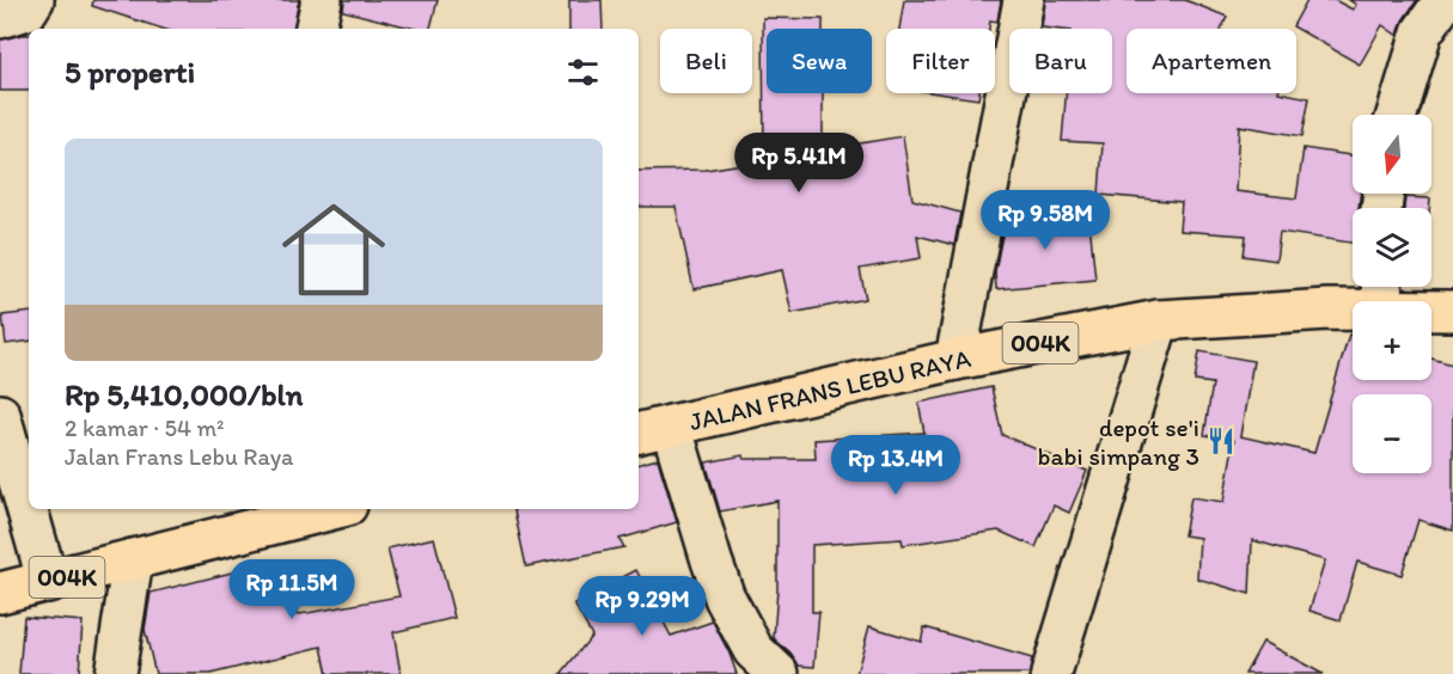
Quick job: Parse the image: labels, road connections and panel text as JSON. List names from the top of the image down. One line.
{"streets":{"main road":["004K","JALAN FRANS LEBU RAYA"]},"places":{"restaurant":["depot se'i babi simpang 3"]},"north":"bottom","page":{"chip":["Beli","Sewa","Filter","Baru","Apartemen"],"heading":"5 properti","map_buttons":["+","−"],"list":[{"name":"Rp 5,410,000/bln","note":"2 kamar · 54 m² · Jalan Frans Lebu Raya"}],"price":["Rp 5.41M","Rp 9.58M","Rp 13.4M","Rp 11.5M","Rp 9.29M"]}}
